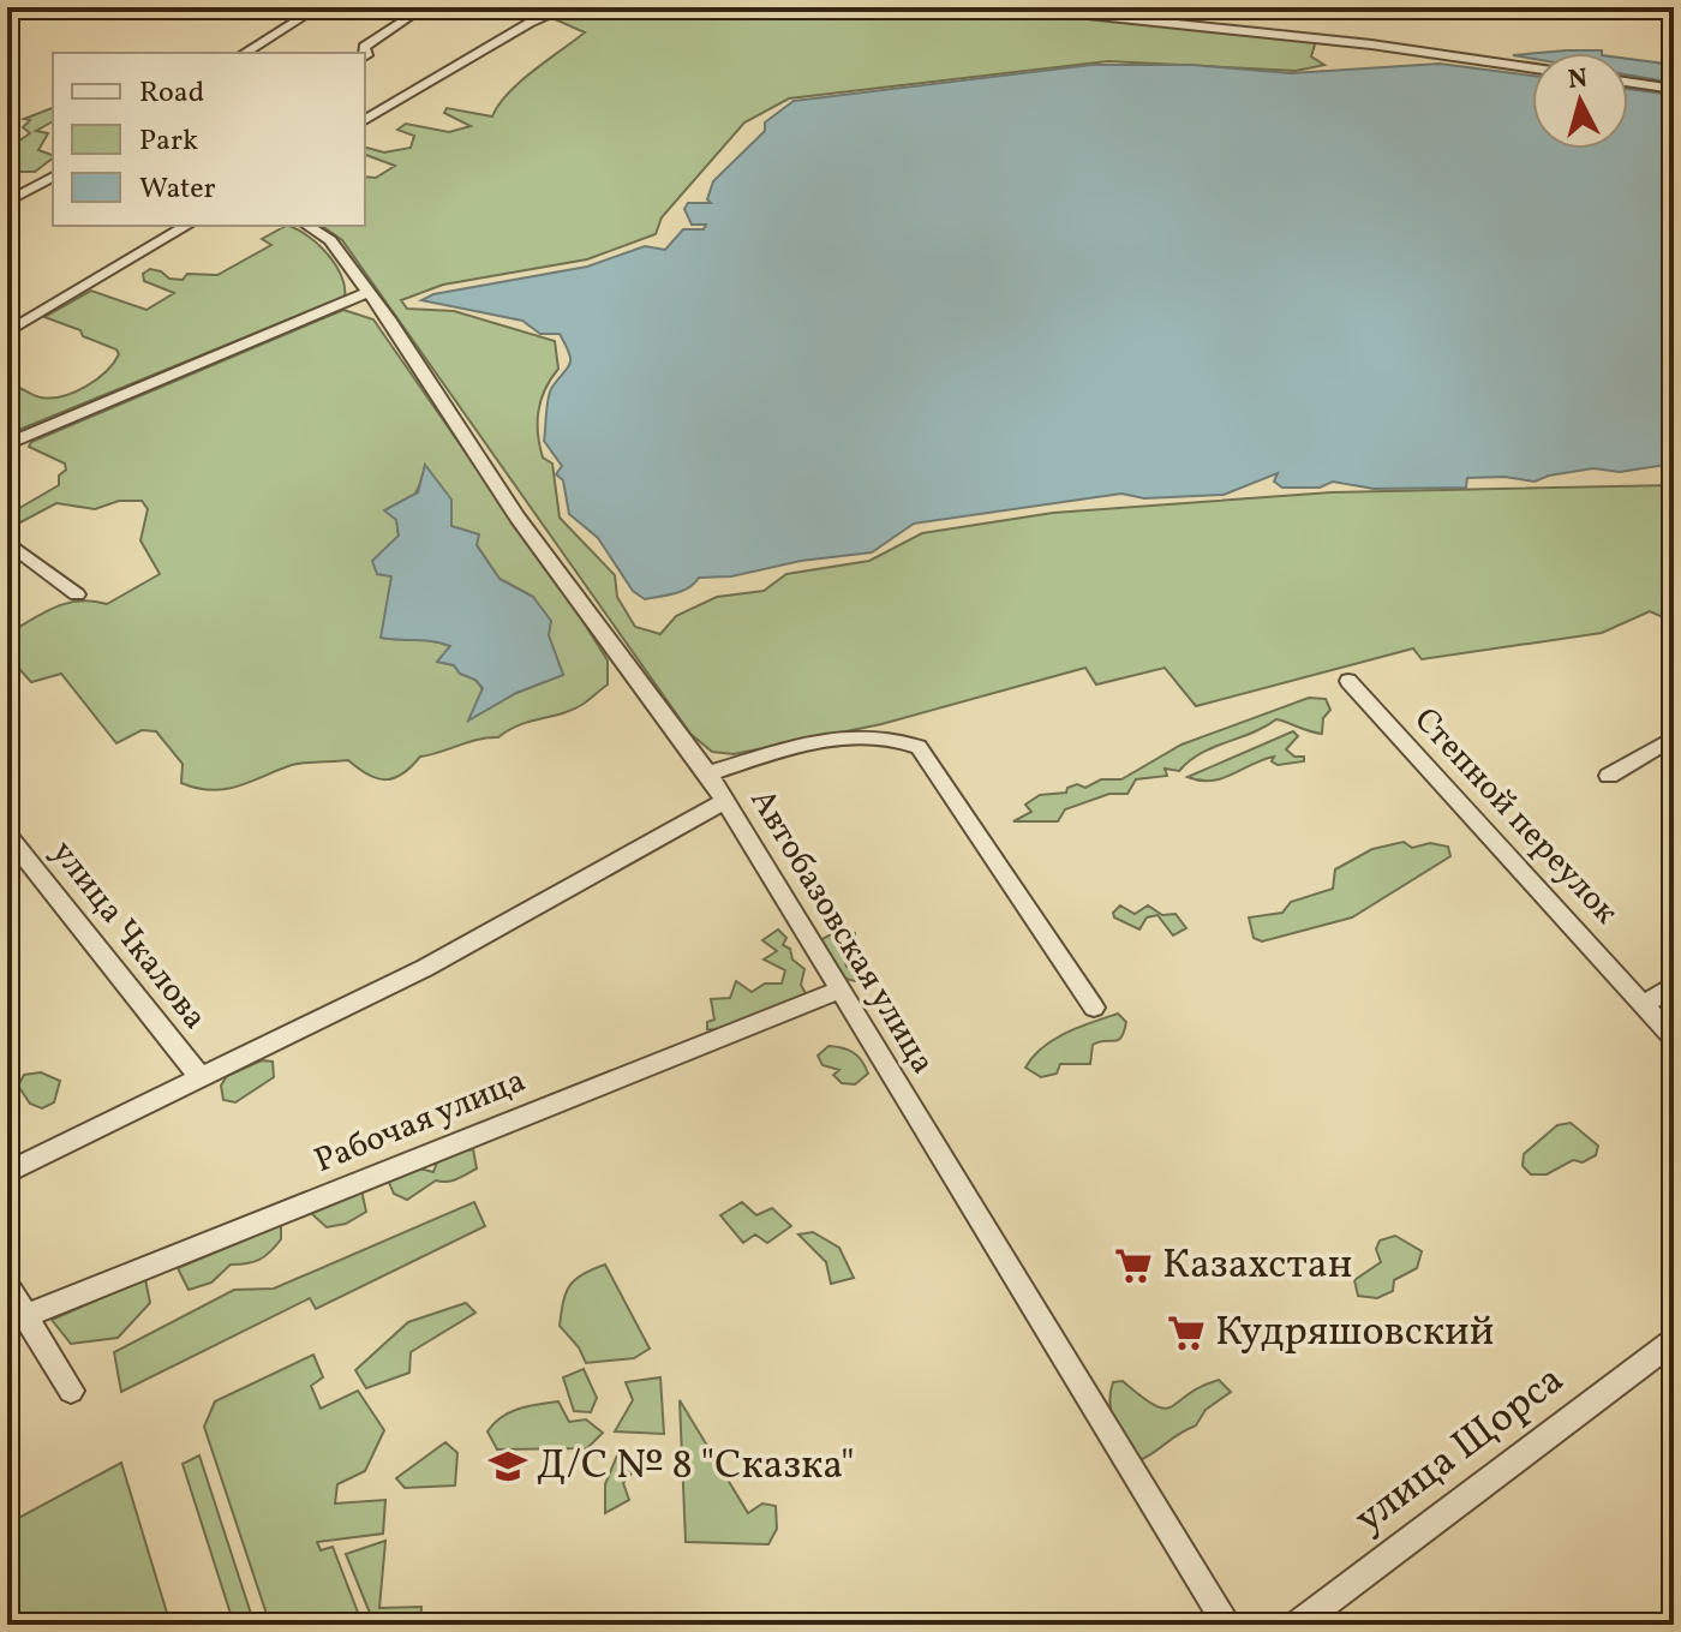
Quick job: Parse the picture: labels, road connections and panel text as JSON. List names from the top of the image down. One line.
{"streets":{"street":["Степной переулок","Автобазовская улица","улица Чкалова","Рабочая улица","улица Щорса"]},"crossings":[["Автобазовская улица","Рабочая улица"]],"places":{"supermarket":["Казахстан","Кудряшовский"],"school or university":["Д/С № 8 \"Сказка\""]},"legend":["Road","Park","Water"],"north":"top"}
